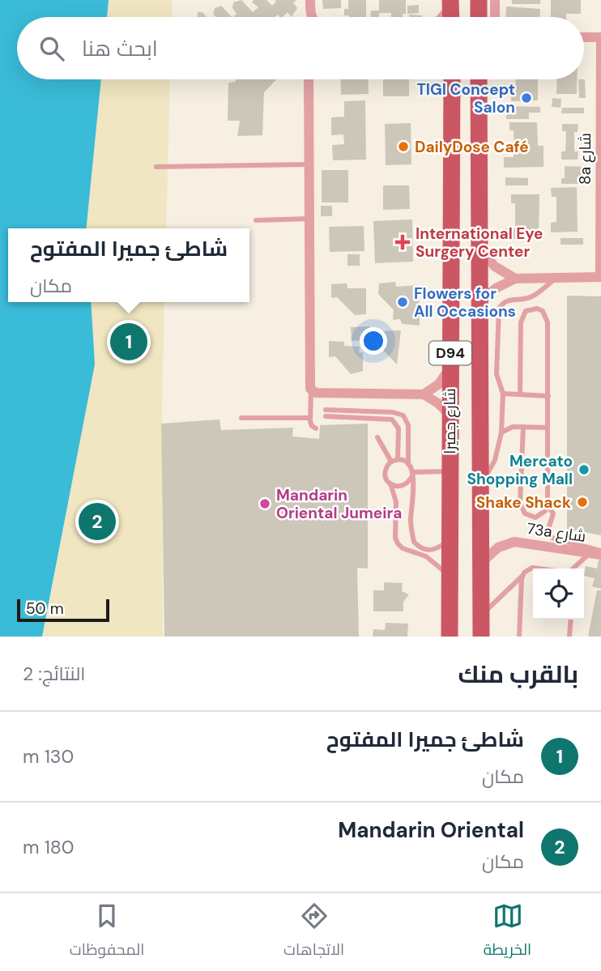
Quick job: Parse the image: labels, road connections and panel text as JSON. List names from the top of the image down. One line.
{"streets":{"main road":["D94","شارع جميرا"],"street":["8a شارع","73a شارع"]},"crossings":[["شارع جميرا","73a شارع"]],"places":{"other":["TIGI Concept Salon","DailyDose Café","Flowers for All Occasions","Mercato Shopping Mall","Shake Shack","Mandarin Oriental Jumeira"],"health":["International Eye Surgery Center"]},"scale_bar":"50 m","page":{"search":"ابحث هنا","popup":["شاطئ جميرا المفتوح","مكان"],"pins":["1","2"],"scale":"50 m","heading":["بالقرب منك","النتائج: 2"],"list":[{"mark":"1","name":"شاطئ جميرا المفتوح","note":"مكان","value":"130 m"},{"mark":"2","name":"Mandarin Oriental","note":"مكان","value":"180 m"}],"nav":["الخريطة","الاتجاهات","المحفوظات"]}}
